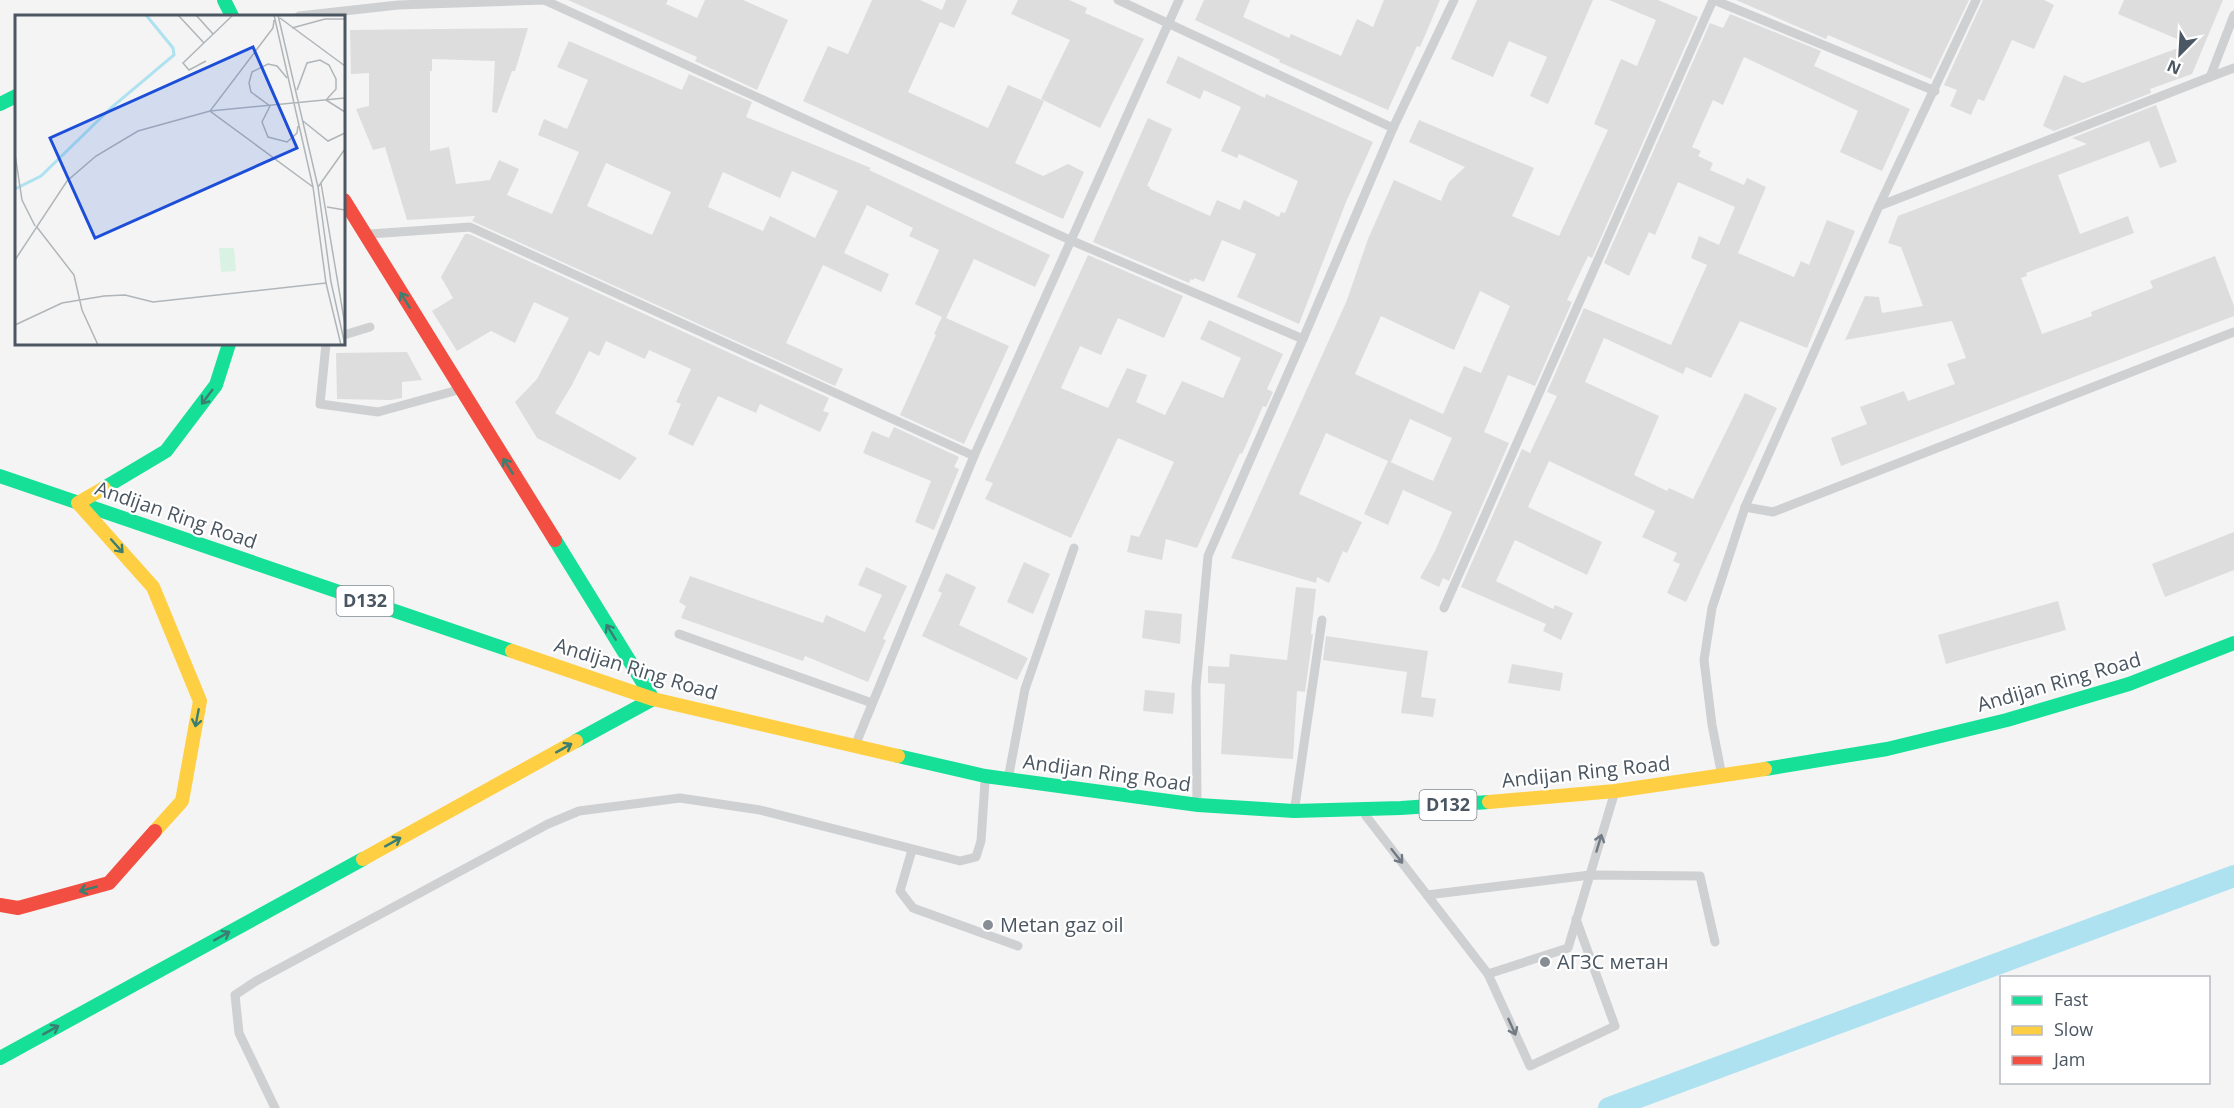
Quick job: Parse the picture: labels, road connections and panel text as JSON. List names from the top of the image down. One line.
{"streets":{"main road":["Andijan Ring Road","D132"]},"places":["Metan gaz oil","АГЗС метан"],"legend":["Fast","Slow","Jam"],"north":"bottom left"}
